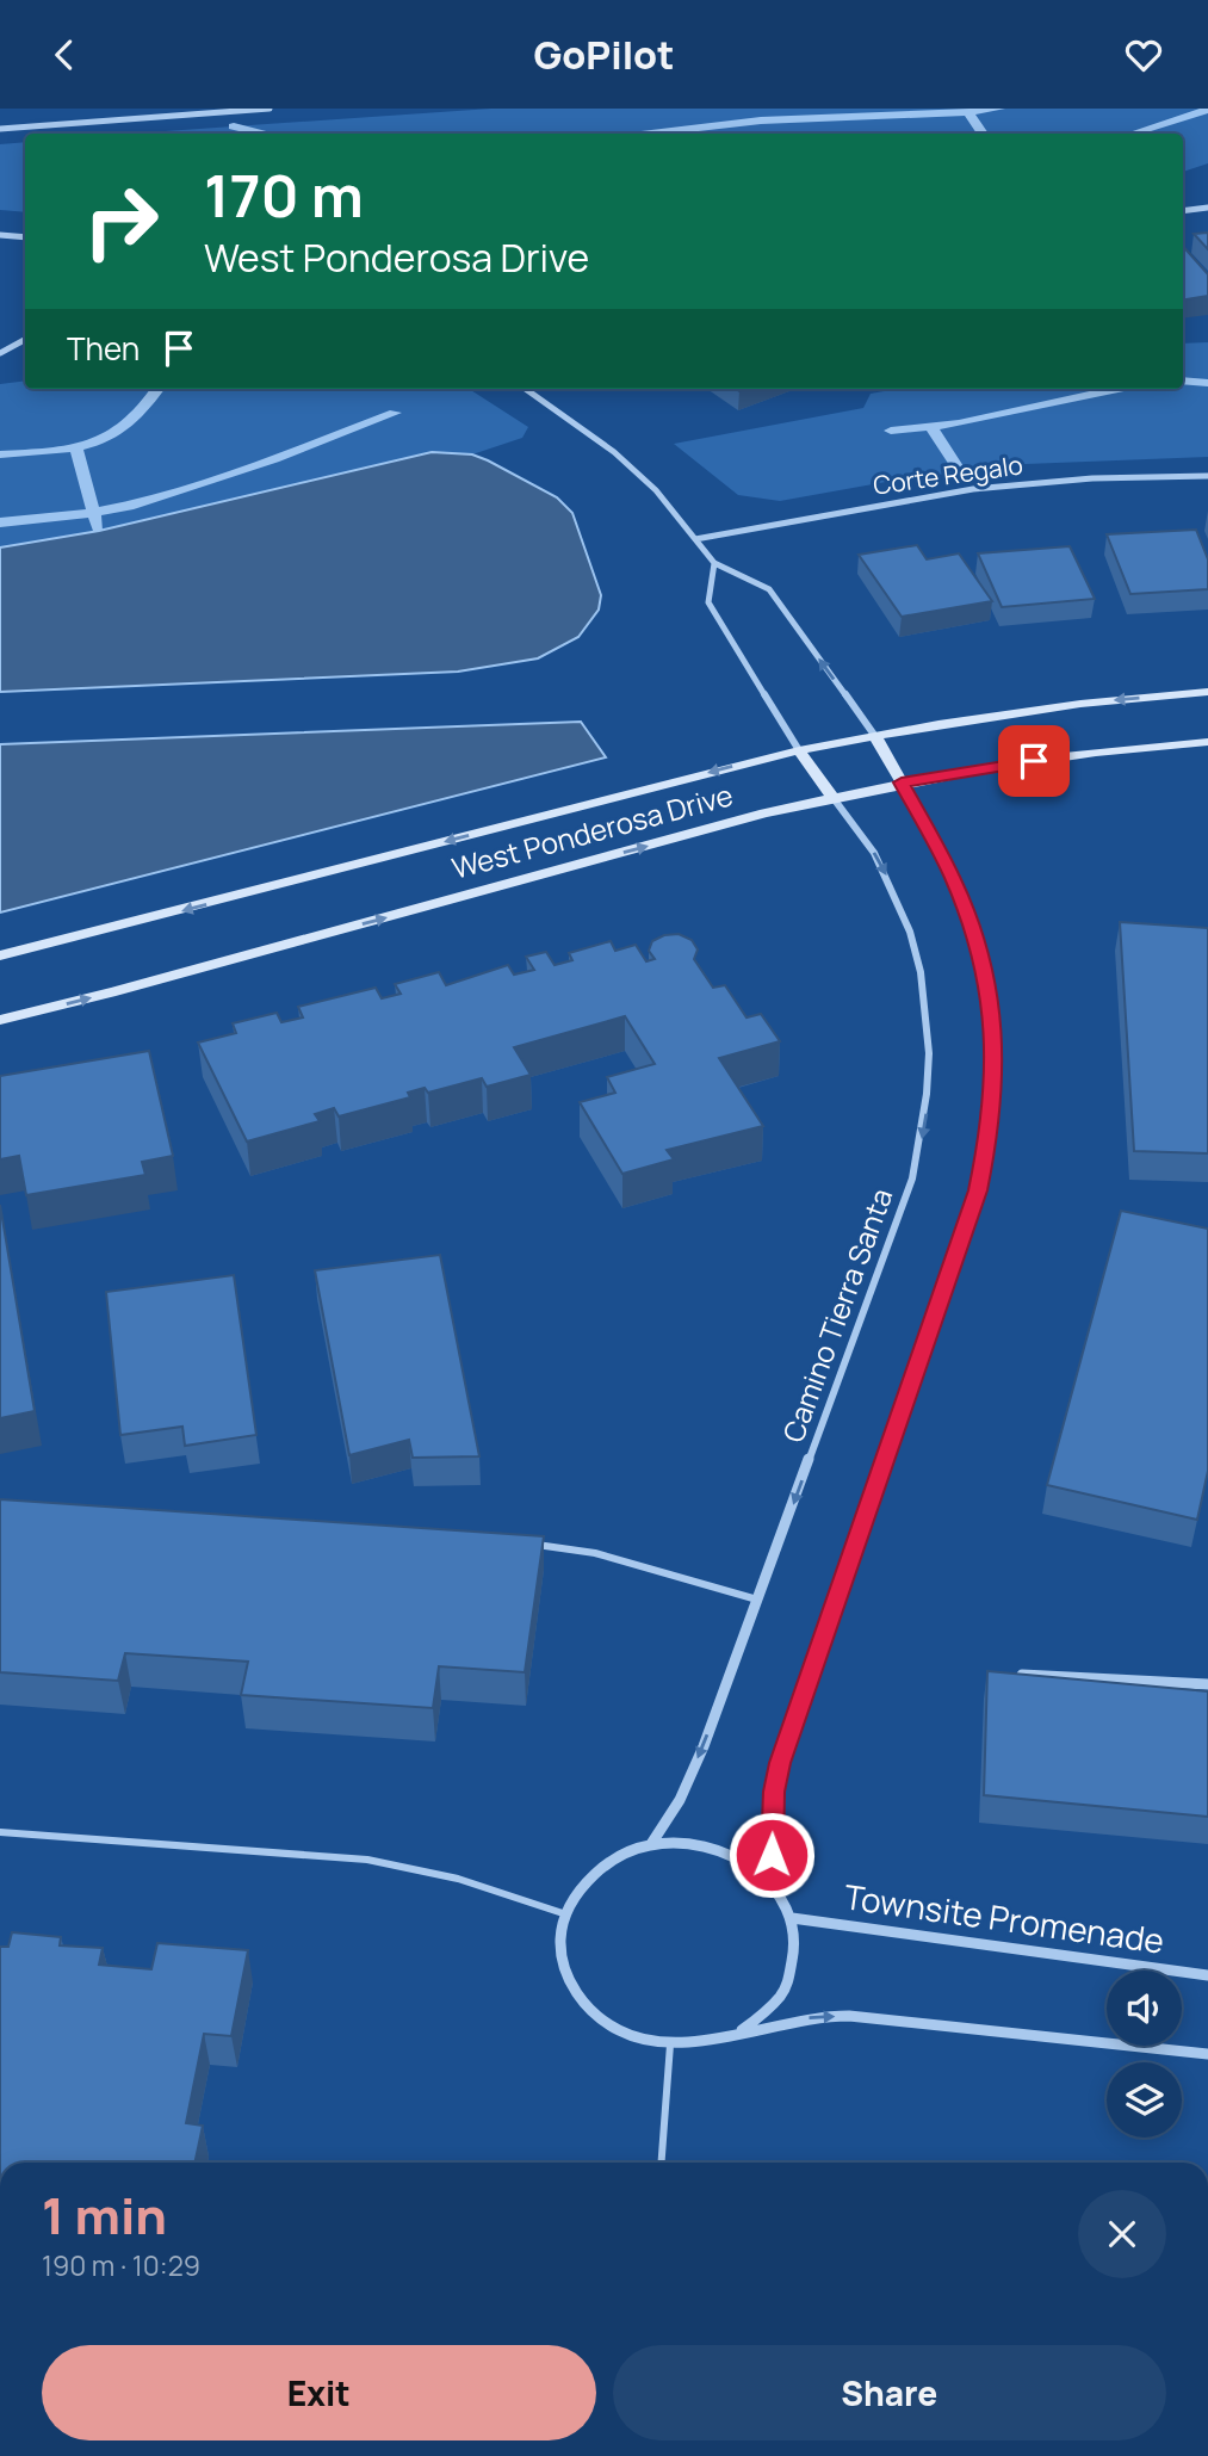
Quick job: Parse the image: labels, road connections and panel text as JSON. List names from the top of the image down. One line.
{"streets":{"main road":["West Ponderosa Drive"],"street":["Corte Regalo","Camino Tierra Santa","Townsite Promenade"]},"crossings":[["West Ponderosa Drive","Camino Tierra Santa"],["Camino Tierra Santa","Townsite Promenade"]],"page":{"header":"GoPilot","turn":["170 m","West Ponderosa Drive"],"then":"Then","heading":["1 min","190 m · 10:29"],"buttons":["Exit","Share"]}}
